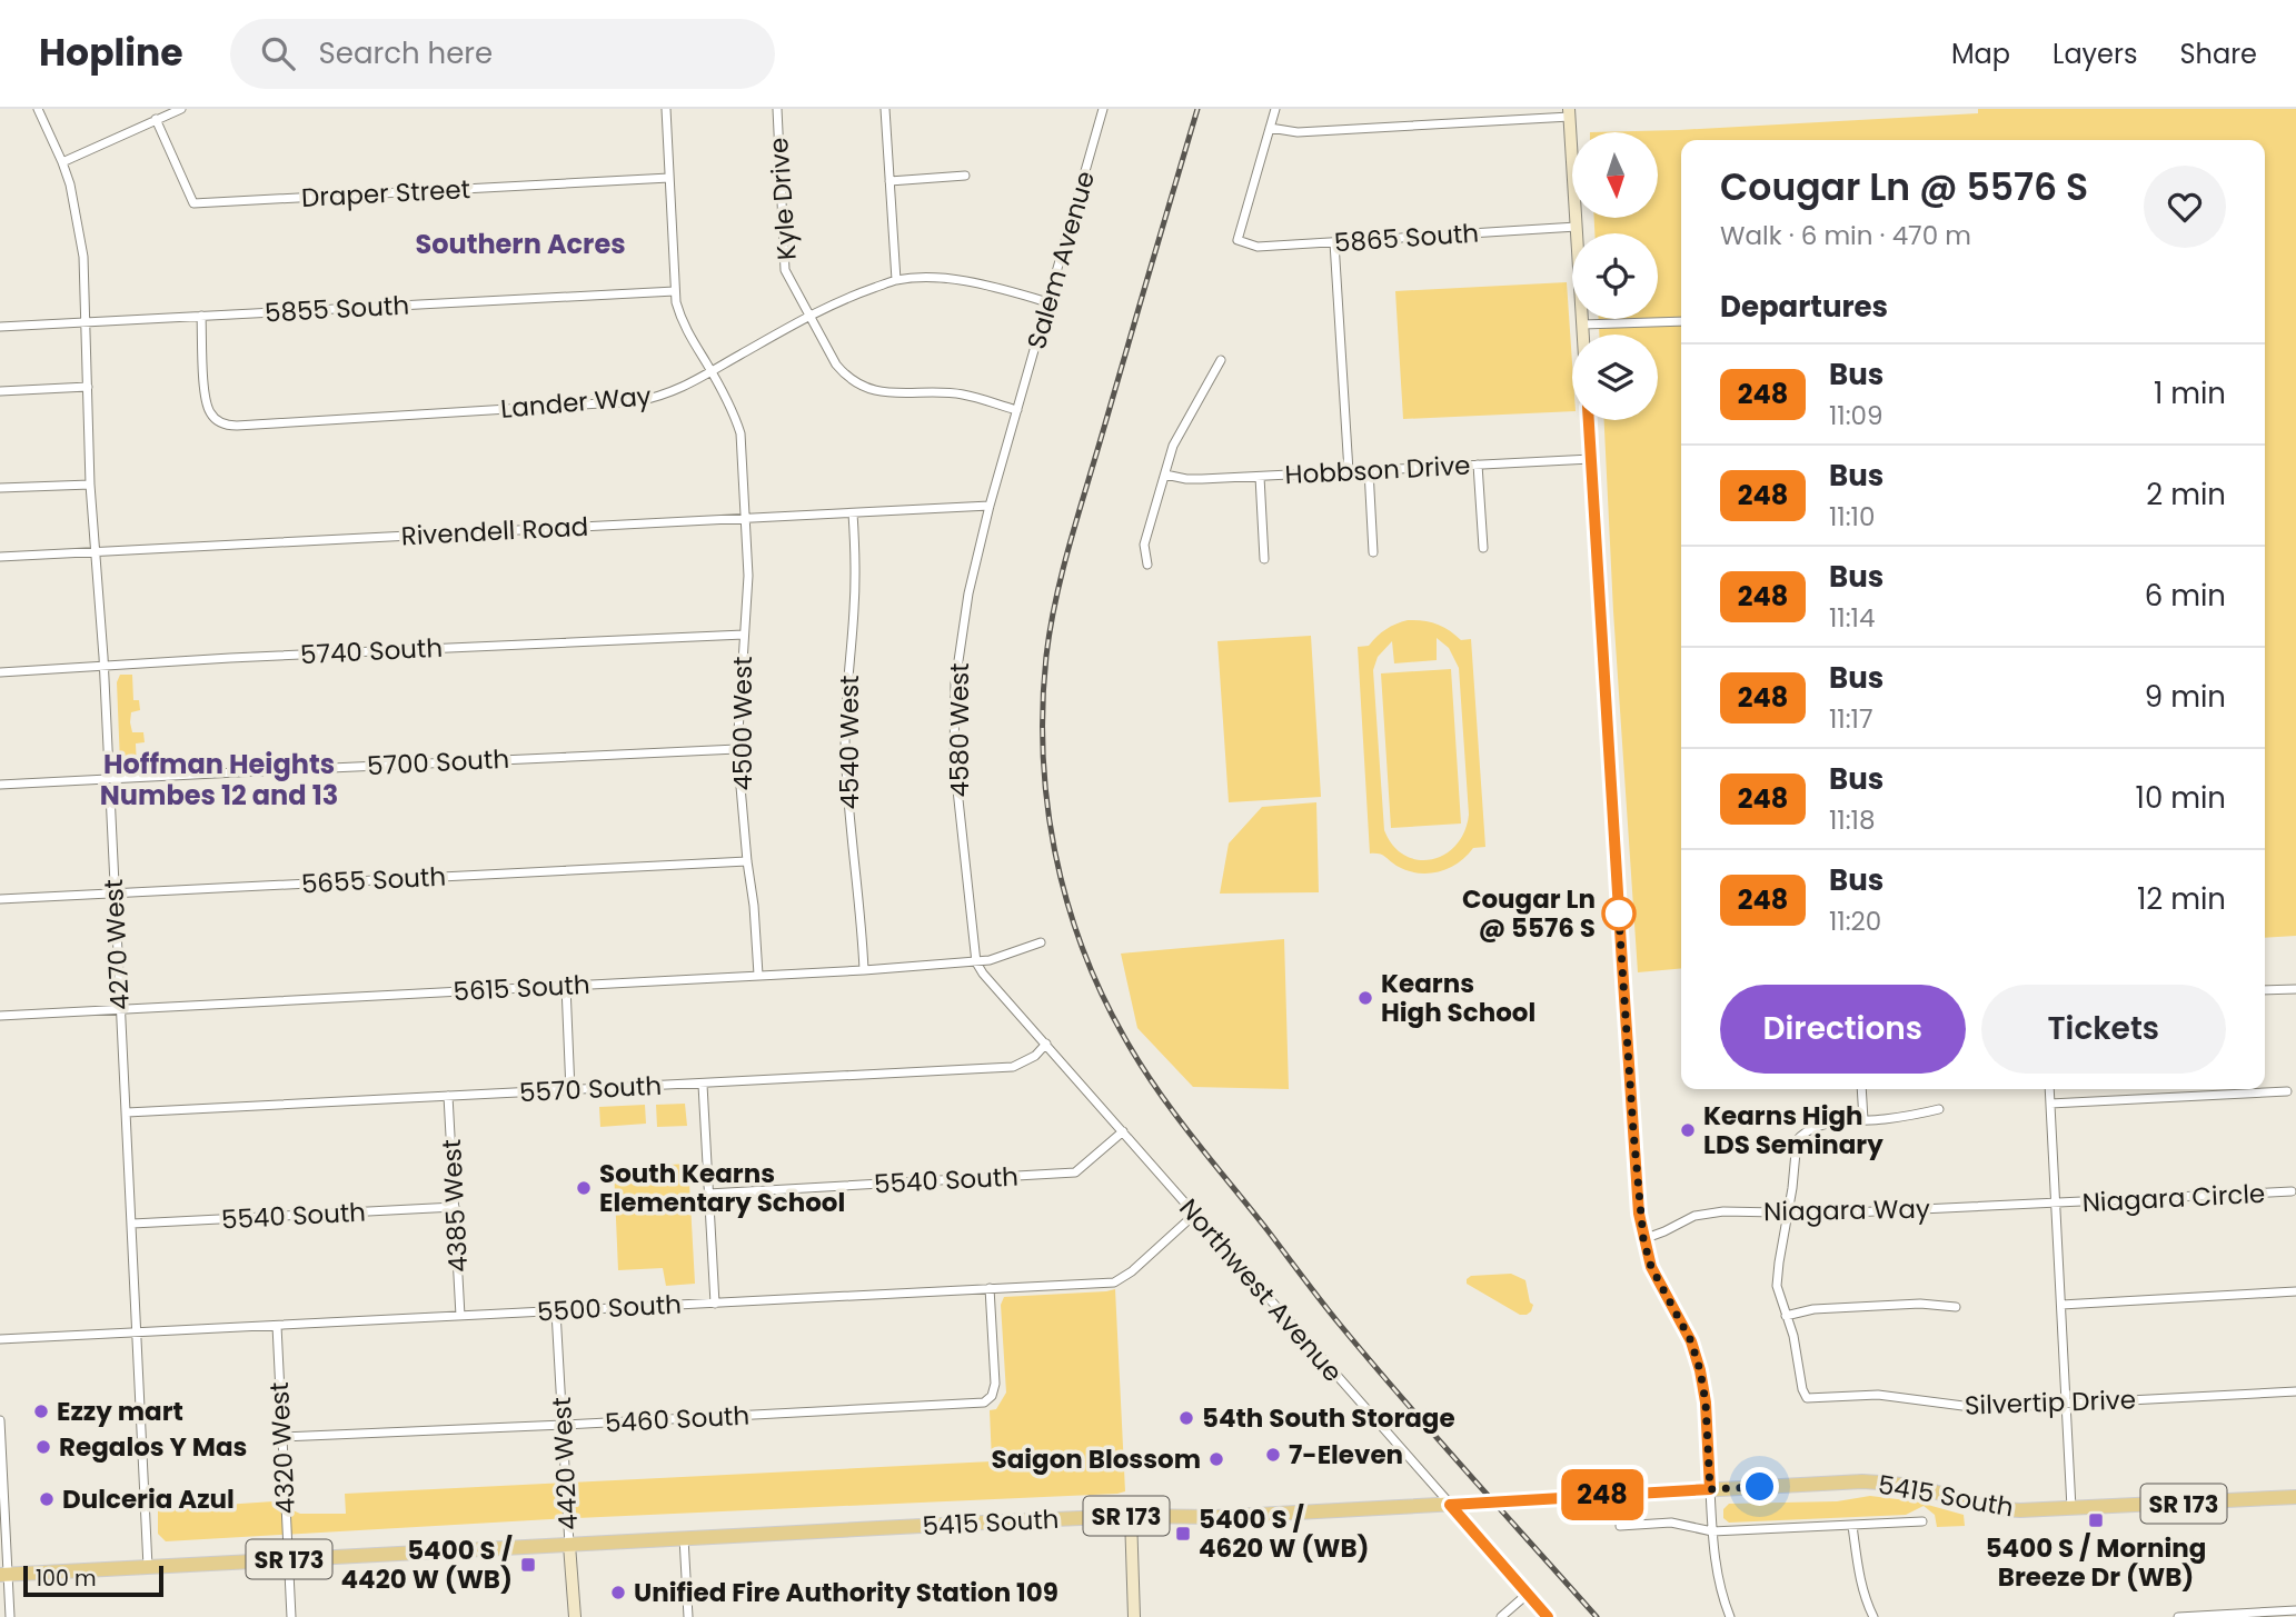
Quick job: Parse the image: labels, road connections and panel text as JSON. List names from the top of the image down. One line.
{"streets":{"main road":["Northwest Avenue","4420 West","5415 South","SR 173"],"street":["Draper Street","Kyle Drive","5865 South","Salem Avenue","5855 South","Lander Way","Hobbson Drive","Rivendell Road","5740 South","4500 West","4580 West","4540 West","5700 South","5655 South","4270 West","5615 South","5570 South","5540 South","Niagara Circle","4385 West","Niagara Way","5500 South","Silvertip Drive","5460 South","4320 West"]},"crossings":[["Draper Street","4500 West"],["Kyle Drive","Salem Avenue"],["Kyle Drive","Lander Way"],["Kyle Drive","4580 West"],["Salem Avenue","Lander Way"],["Salem Avenue","4580 West"],["5855 South","Lander Way"],["5855 South","4500 West"],["5855 South","4270 West"],["Lander Way","4500 West"],["Rivendell Road","4500 West"],["Rivendell Road","4580 West"],["Rivendell Road","4540 West"],["Rivendell Road","4270 West"],["5740 South","4500 West"],["5740 South","4270 West"],["4500 West","5700 South"],["4500 West","5655 South"],["4500 West","5615 South"],["4580 West","5615 South"],["4580 West","Northwest Avenue"],["4540 West","5615 South"],["5700 South","4270 West"],["5655 South","4270 West"],["4270 West","5615 South"],["4270 West","5570 South"],["4270 West","5540 South"],["4270 West","5500 South"],["4270 West","5415 South"],["5615 South","Northwest Avenue"],["5570 South","4385 West"],["5570 South","Northwest Avenue"],["5540 South","4385 West"],["5540 South","Northwest Avenue"],["Niagara Circle","Niagara Way"],["4385 West","5500 South"],["Northwest Avenue","5500 South"],["Northwest Avenue","5415 South"],["5500 South","5460 South"],["5500 South","4320 West"],["5500 South","4420 West"],["5460 South","4320 West"],["5460 South","4420 West"],["4320 West","5415 South"],["4420 West","5415 South"],["5415 South","SR 173"]],"districts":["Southern Acres","Hoffman Heights Numbes 12 and 13"],"places":{"other":["Cougar Ln @ 5576 S","Kearns High School","Kearns High LDS Seminary","South Kearns Elementary School","Ezzy mart","54th South Storage","Regalos Y Mas","7-Eleven","Saigon Blossom","Dulceria Azul","Unified Fire Authority Station 109"],"transit":["5400 S / Morning Breeze Dr (WB)","5400 S / 4620 W (WB)","5400 S / 4420 W (WB)"]},"lines":["bus line 248"],"scale_bar":"100 m","north":"bottom","page":{"header":"Hopline","search":"Search here","nav":["Map","Layers","Share"],"on_map":"248","heading":[["Cougar Ln @ 5576 S","Walk · 6 min · 470 m"],"Departures"],"list":[{"mark":"248","name":"Bus","note":"11:09","value":"1 min"},{"mark":"248","name":"Bus","note":"11:10","value":"2 min"},{"mark":"248","name":"Bus","note":"11:14","value":"6 min"},{"mark":"248","name":"Bus","note":"11:17","value":"9 min"},{"mark":"248","name":"Bus","note":"11:18","value":"10 min"},{"mark":"248","name":"Bus","note":"11:20","value":"12 min"}],"buttons":["Directions","Tickets"],"scale":"100 m"}}
